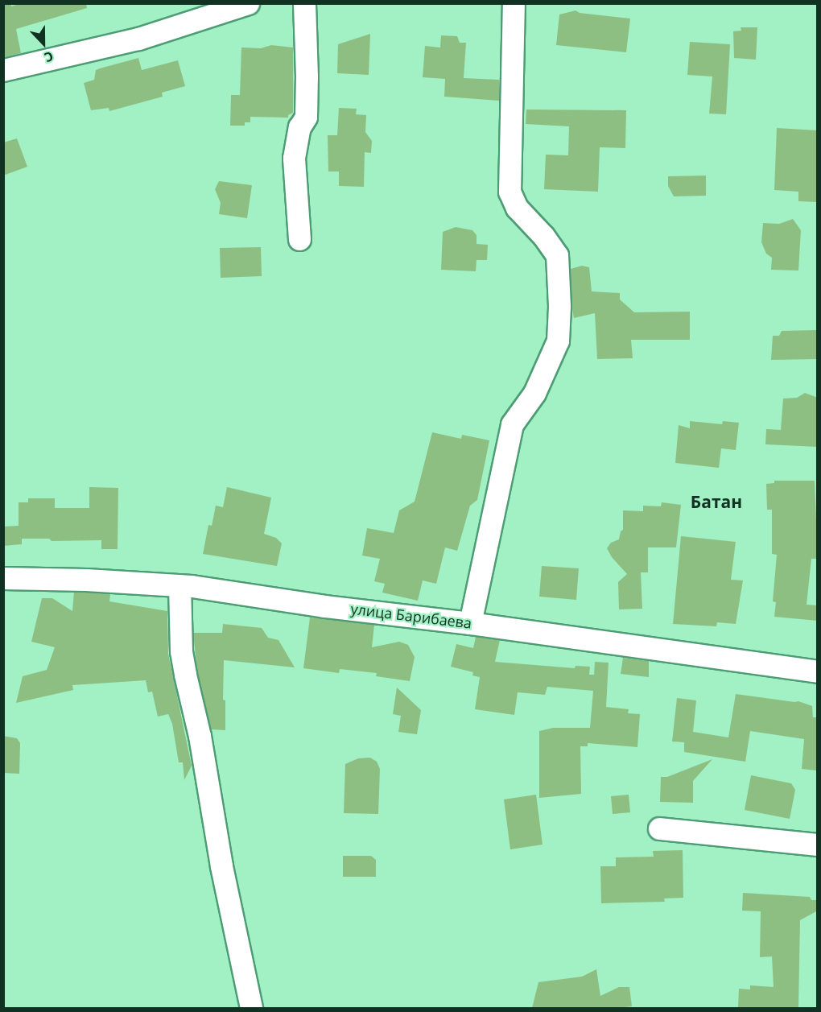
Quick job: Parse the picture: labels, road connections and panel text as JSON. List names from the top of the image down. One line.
{"streets":{"street":["улица Барибаева"]},"districts":["Батан"],"north":"bottom"}
